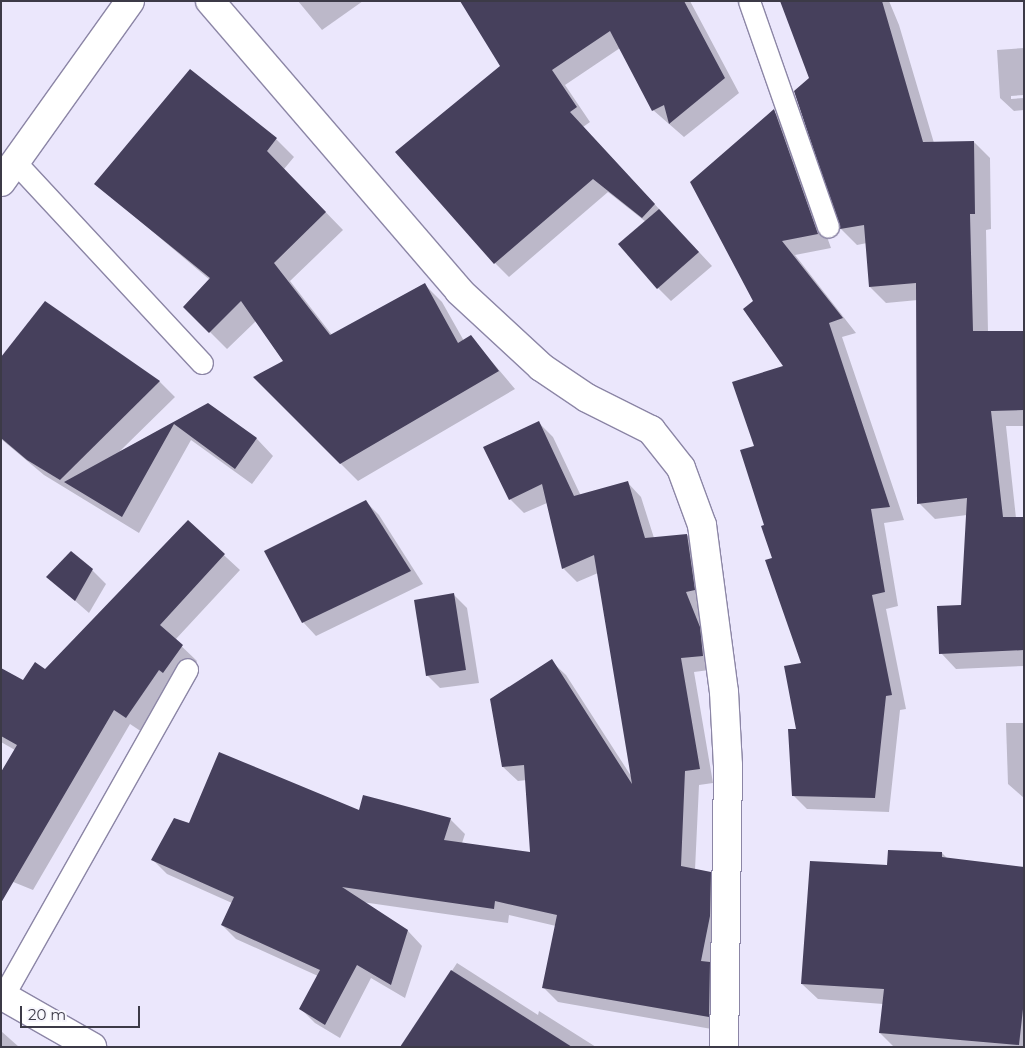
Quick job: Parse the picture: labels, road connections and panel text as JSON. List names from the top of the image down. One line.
{"scale_bar":"20 m"}
